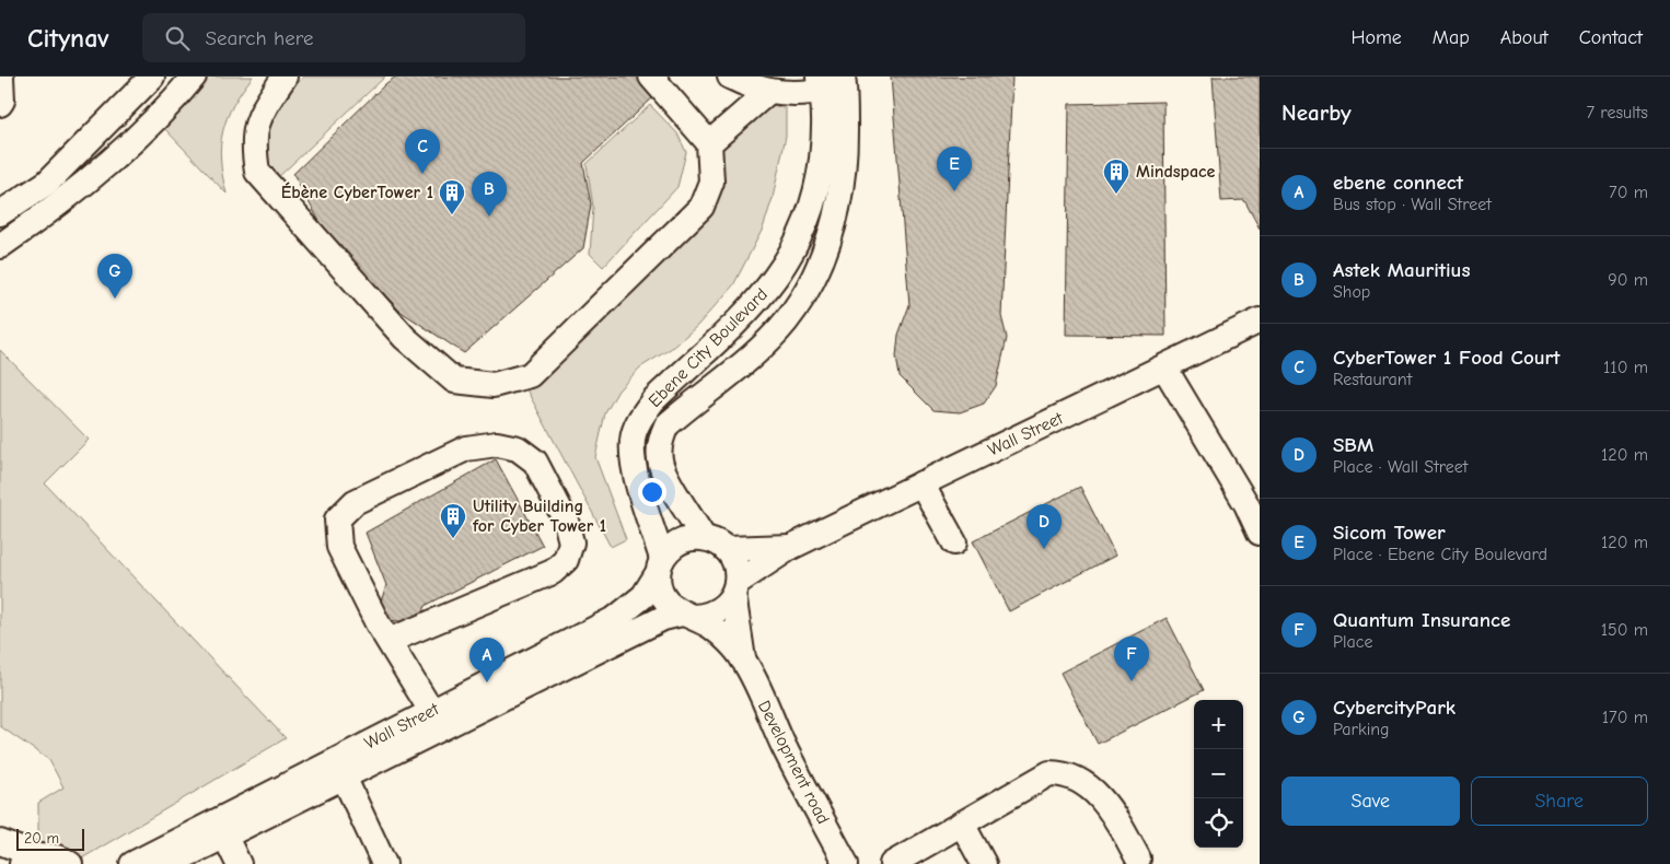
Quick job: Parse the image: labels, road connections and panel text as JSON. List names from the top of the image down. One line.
{"streets":{"street":["Ebene City Boulevard","Wall Street","Development road"]},"crossings":[["Ebene City Boulevard","Wall Street"]],"places":{"building":["Mindspace","Ébène CyberTower 1","Utility Building for Cyber Tower 1"]},"scale_bar":"20 m","page":{"header":"Citynav","search":"Search here","nav":["Home","Map","About","Contact"],"heading":["Nearby","7 results"],"pins":["C","E","B","G","D","F","A"],"list":[{"mark":"A","name":"ebene connect","note":"Bus stop · Wall Street","value":"70 m"},{"mark":"B","name":"Astek Mauritius","note":"Shop","value":"90 m"},{"mark":"C","name":"CyberTower 1 Food Court","note":"Restaurant","value":"110 m"},{"mark":"D","name":"SBM","note":"Place · Wall Street","value":"120 m"},{"mark":"E","name":"Sicom Tower","note":"Place · Ebene City Boulevard","value":"120 m"},{"mark":"F","name":"Quantum Insurance","note":"Place","value":"150 m"},{"mark":"G","name":"CybercityPark","note":"Parking","value":"170 m"}],"map_buttons":["+","−"],"buttons":["Save","Share"],"scale":"20 m"}}
